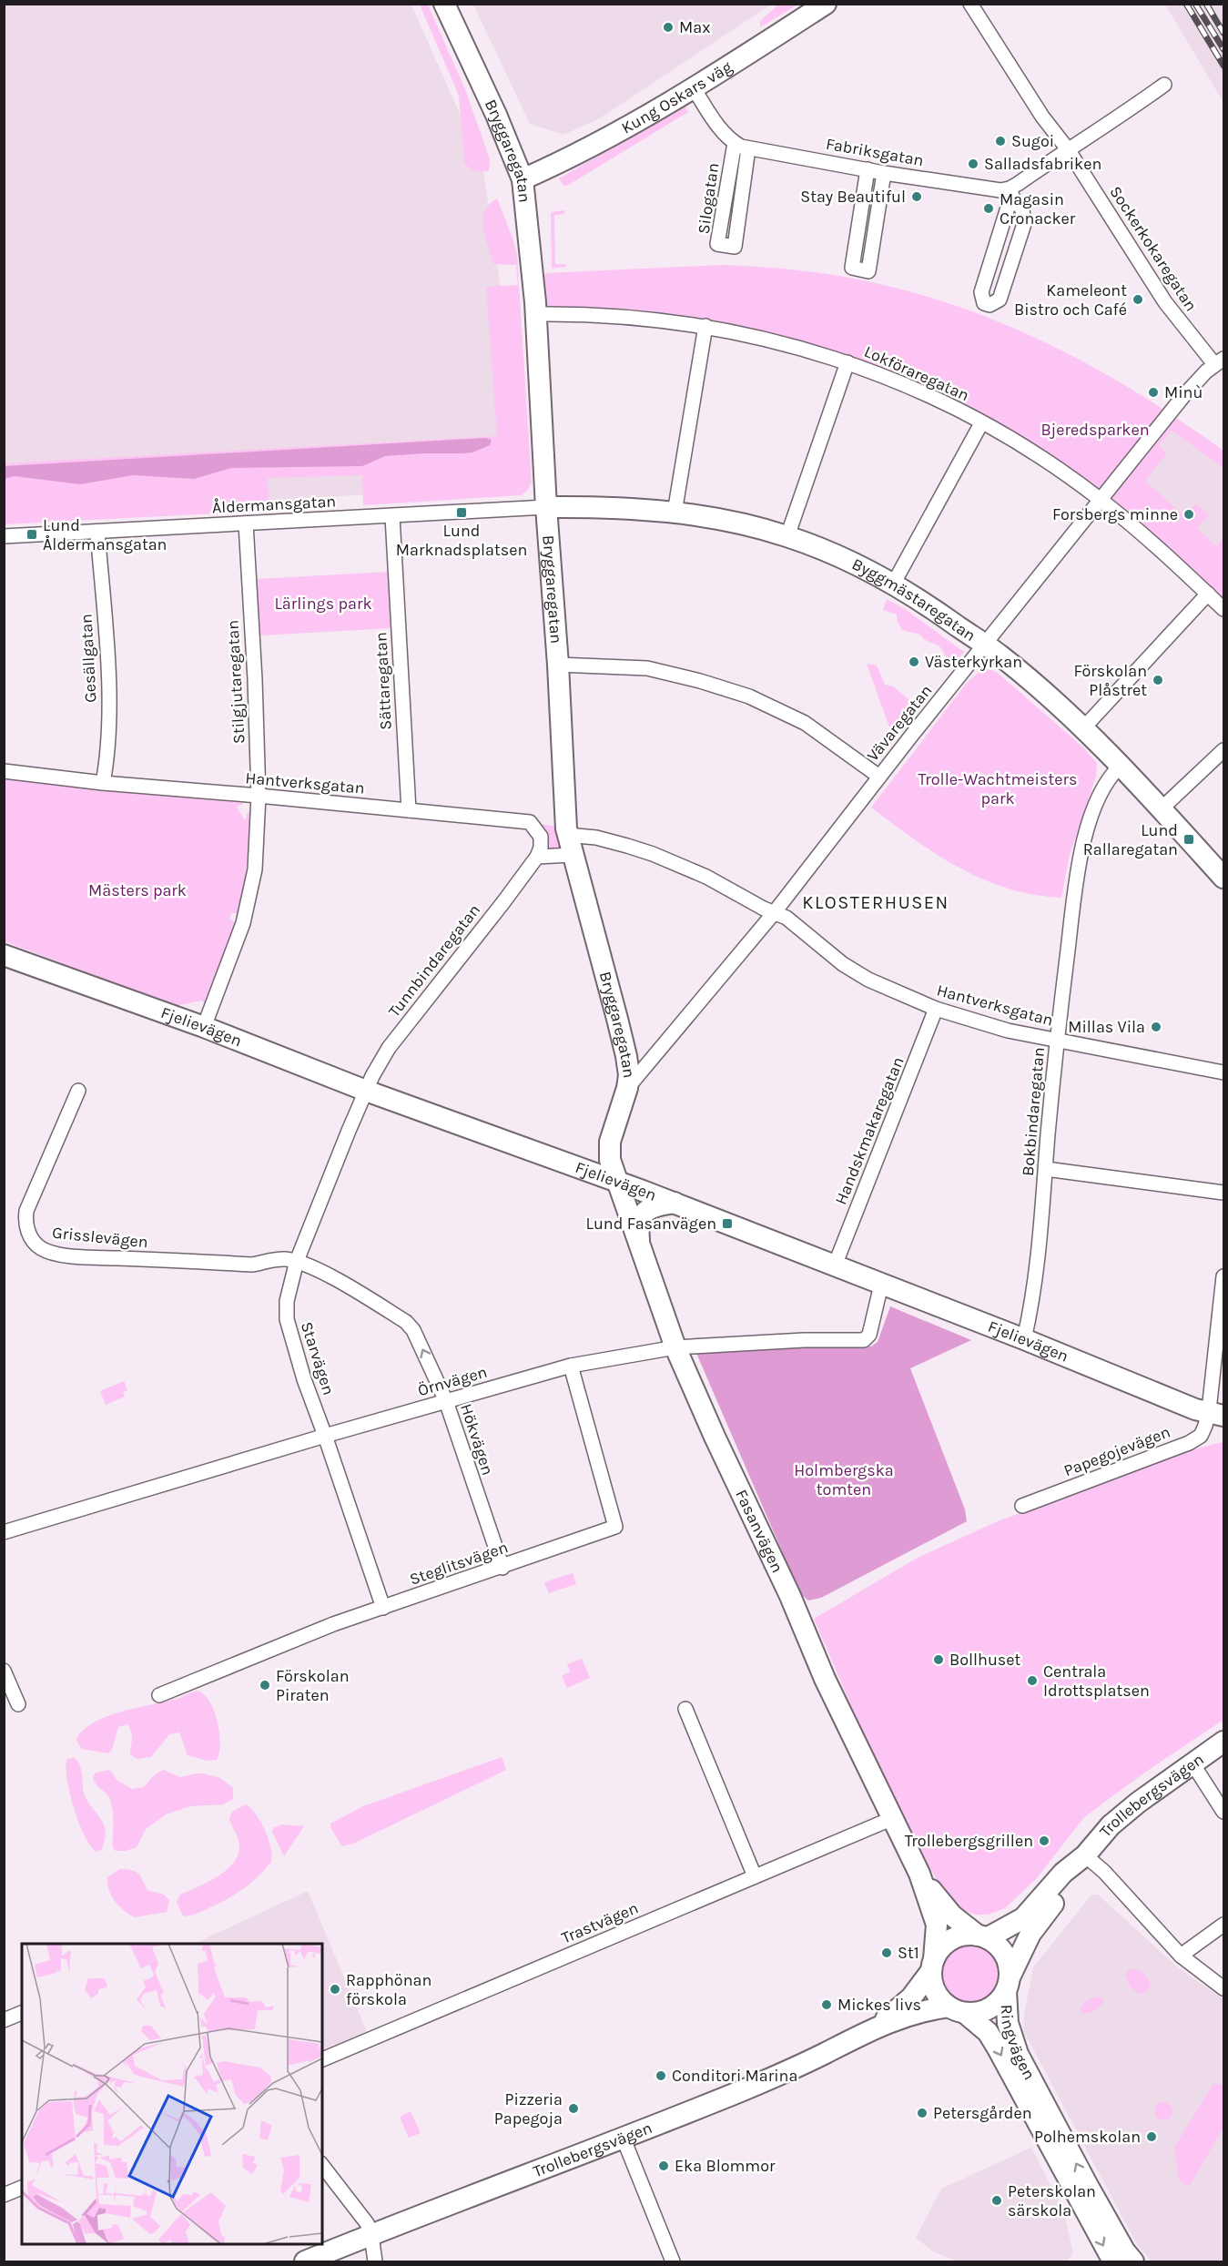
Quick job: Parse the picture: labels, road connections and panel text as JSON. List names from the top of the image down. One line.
{"streets":{"main road":["Kung Oskars väg","Bryggaregatan","Byggmästaregatan","Fjelievägen","Fasanvägen","Trollebergsvägen","Ringvägen"],"street":["Fabriksgatan","Silogatan","Sockerkokaregatan","Lokföraregatan","Åldermansgatan","Gesällgatan","Sättaregatan","Stilgjutaregatan","Vävaregatan","Hantverksgatan","Tunnbindaregatan","Bokbindaregatan","Handskmakaregatan","Grisslevägen","Starvägen","Örnvägen","Hökvägen","Papegojevägen","Steglitsvägen","Trastvägen"]},"crossings":[["Kung Oskars väg","Bryggaregatan"],["Kung Oskars väg","Fabriksgatan"],["Bryggaregatan","Lokföraregatan"],["Bryggaregatan","Åldermansgatan"],["Bryggaregatan","Byggmästaregatan"],["Bryggaregatan","Vävaregatan"],["Bryggaregatan","Hantverksgatan"],["Bryggaregatan","Fjelievägen"],["Bryggaregatan","Fasanvägen"],["Fabriksgatan","Silogatan"],["Sockerkokaregatan","Vävaregatan"],["Lokföraregatan","Vävaregatan"],["Åldermansgatan","Byggmästaregatan"],["Åldermansgatan","Gesällgatan"],["Åldermansgatan","Sättaregatan"],["Åldermansgatan","Stilgjutaregatan"],["Byggmästaregatan","Vävaregatan"],["Byggmästaregatan","Bokbindaregatan"],["Gesällgatan","Hantverksgatan"],["Sättaregatan","Hantverksgatan"],["Stilgjutaregatan","Hantverksgatan"],["Stilgjutaregatan","Fjelievägen"],["Vävaregatan","Hantverksgatan"],["Hantverksgatan","Tunnbindaregatan"],["Hantverksgatan","Bokbindaregatan"],["Hantverksgatan","Handskmakaregatan"],["Tunnbindaregatan","Fjelievägen"],["Tunnbindaregatan","Starvägen"],["Fjelievägen","Bokbindaregatan"],["Fjelievägen","Handskmakaregatan"],["Fjelievägen","Starvägen"],["Fjelievägen","Örnvägen"],["Fjelievägen","Papegojevägen"],["Fjelievägen","Fasanvägen"],["Grisslevägen","Starvägen"],["Grisslevägen","Hökvägen"],["Starvägen","Örnvägen"],["Starvägen","Hökvägen"],["Starvägen","Steglitsvägen"],["Örnvägen","Hökvägen"],["Örnvägen","Fasanvägen"],["Örnvägen","Steglitsvägen"],["Hökvägen","Steglitsvägen"],["Fasanvägen","Trollebergsvägen"],["Fasanvägen","Trastvägen"],["Fasanvägen","Ringvägen"],["Trollebergsvägen","Ringvägen"]],"one_way":["Hökvägen"],"districts":["KLOSTERHUSEN"],"parks":["Bjeredsparken","Lärlings park","Trolle-Wachtmeisters park","Mästers park","Holmbergska tomten"],"places":{"other":["Max","Sugoi","Salladsfabriken","Stay Beautiful","Magasin Cronacker","Kameleont Bistro och Café","Minù","Forsbergs minne","Västerkyrkan","Förskolan Plåstret","Millas Vila","Bollhuset","Centrala Idrottsplatsen","Förskolan Piraten","Trollebergsgrillen","St1","Rapphönan förskola","Mickes livs","Conditori Marina","Pizzeria Papegoja","Petersgården","Polhemskolan","Eka Blommor","Peterskolan särskola"],"transit":["Lund Marknadsplatsen","Lund Åldermansgatan","Lund Rallaregatan","Lund Fasanvägen"]}}
